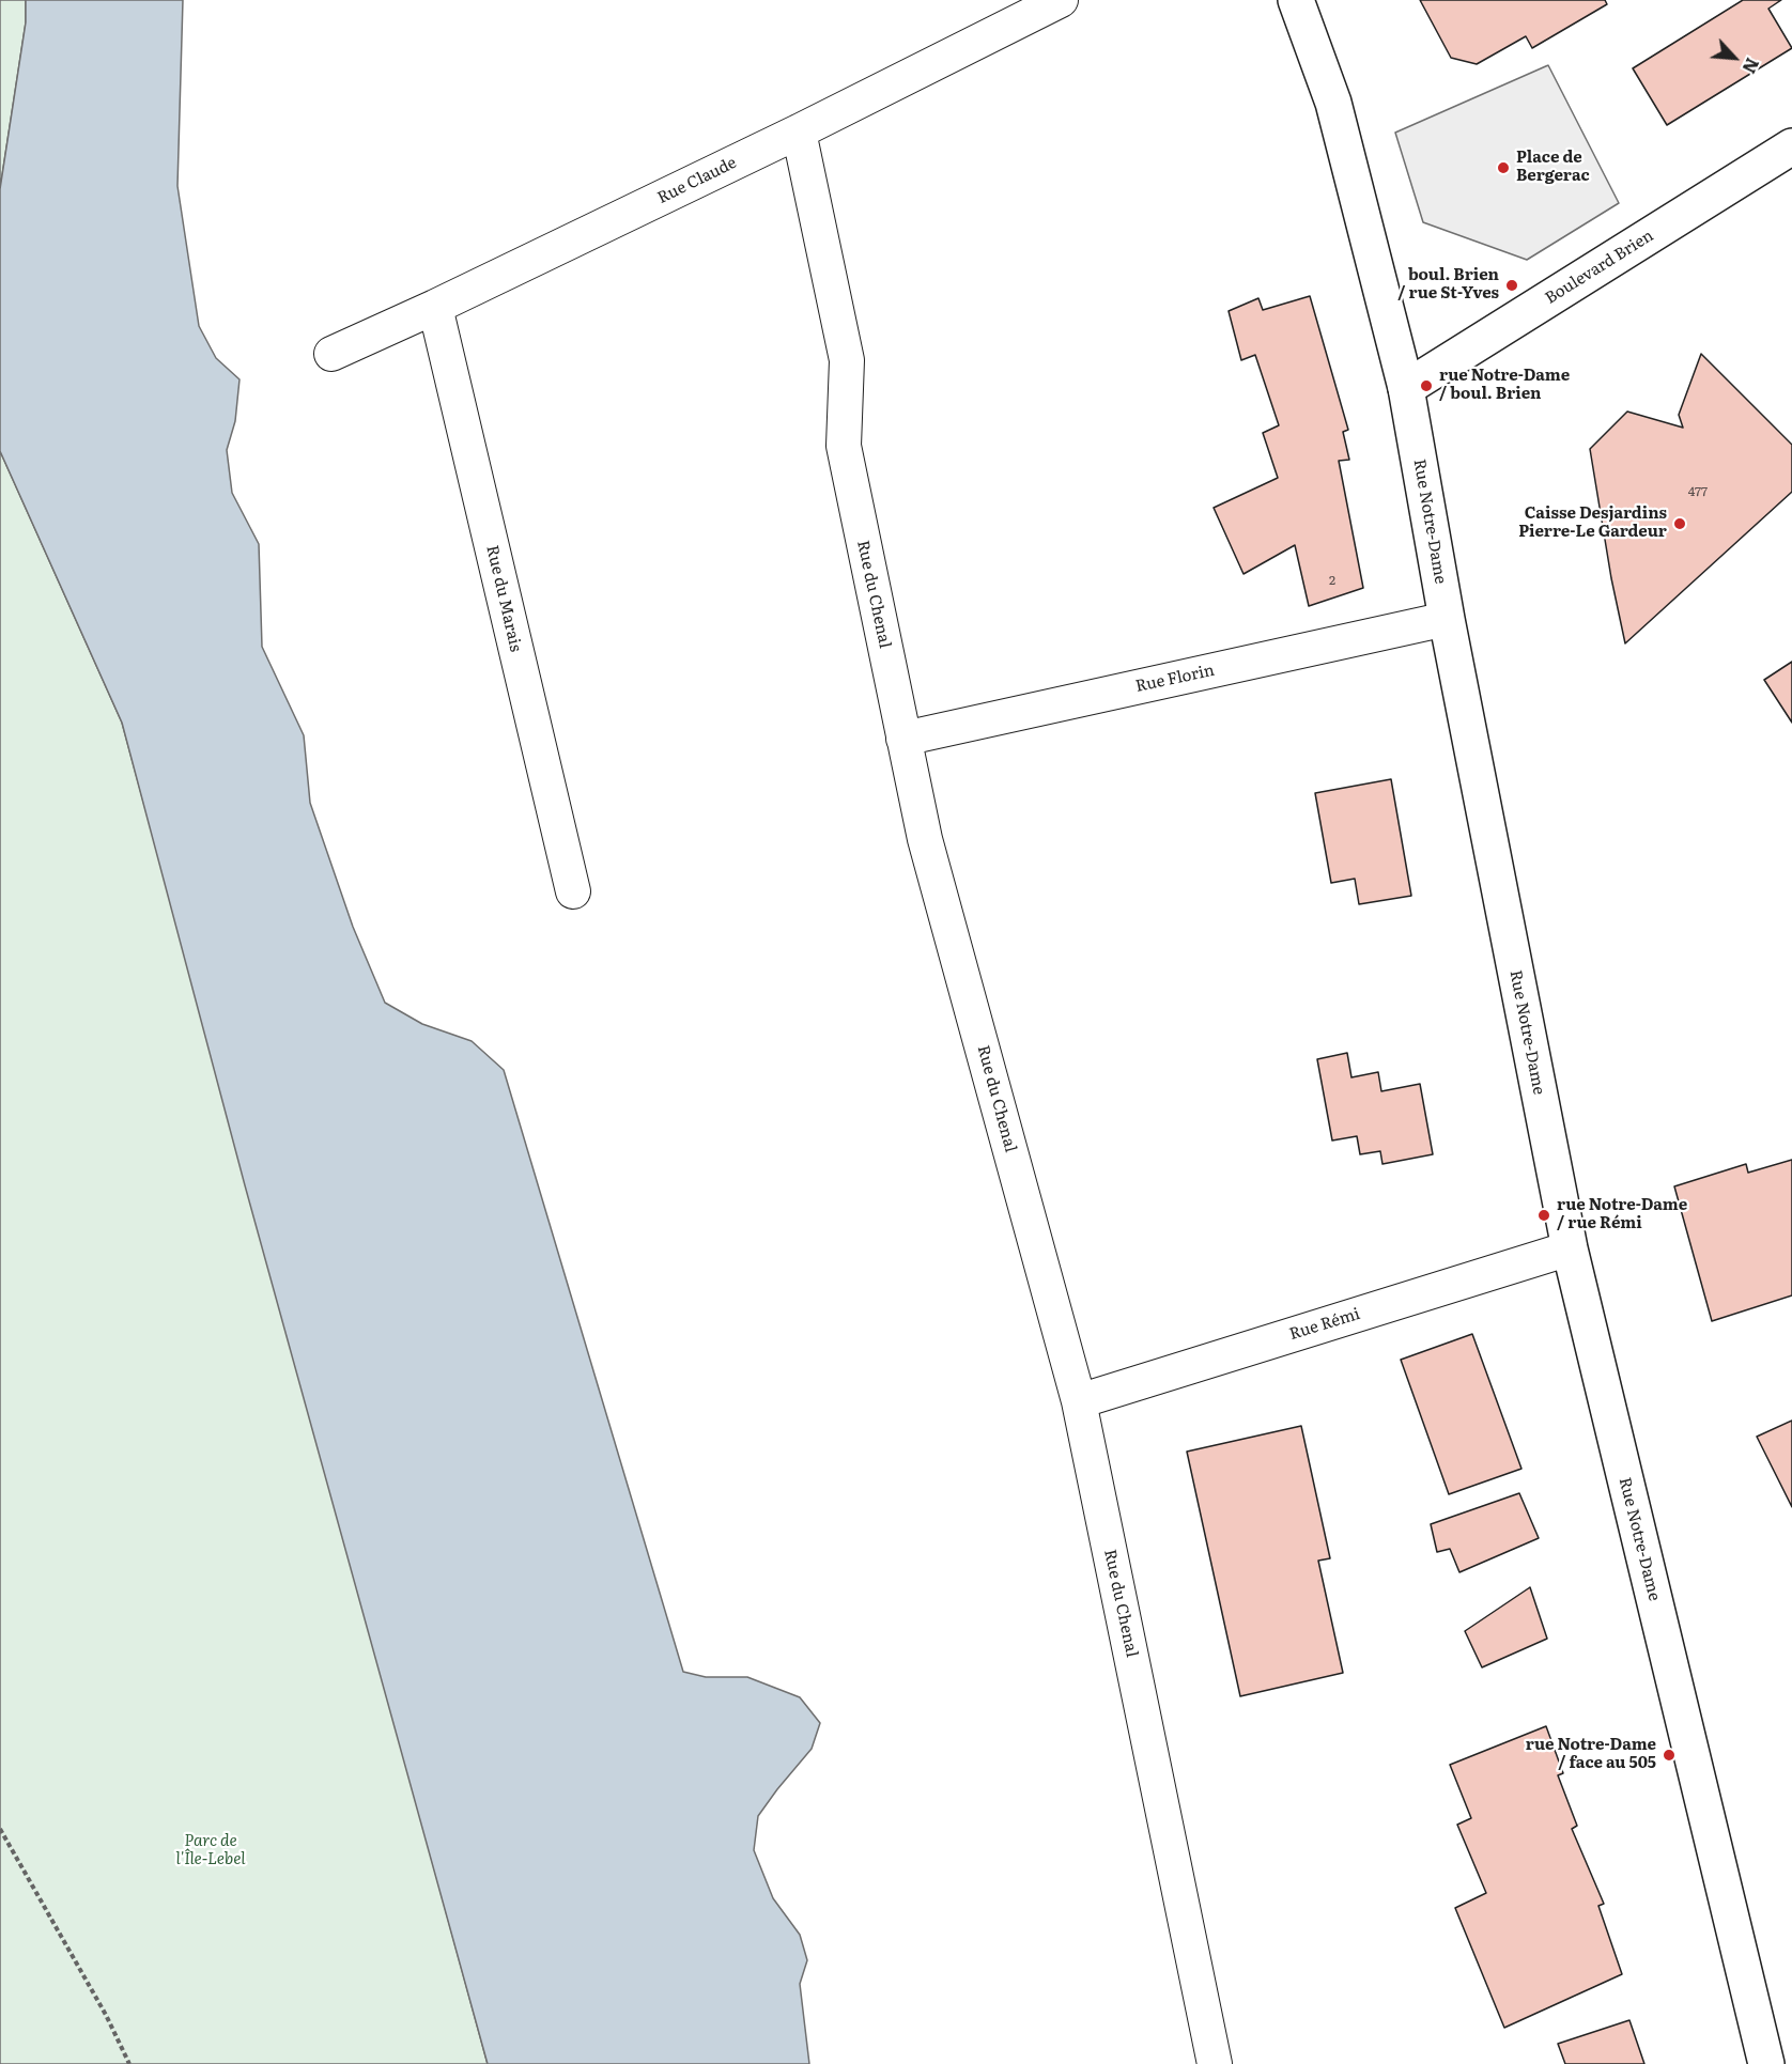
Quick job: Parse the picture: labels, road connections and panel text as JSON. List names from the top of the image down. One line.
{"streets":{"main road":["Boulevard Brien","Rue Notre-Dame"],"street":["Rue Claude","Rue du Chenal","Rue du Marais","Rue Florin","Rue Rémi"]},"crossings":[["Rue Claude","Rue du Chenal"],["Rue Claude","Rue du Marais"],["Boulevard Brien","Rue Notre-Dame"],["Rue Notre-Dame","Rue Florin"],["Rue Notre-Dame","Rue Rémi"],["Rue du Chenal","Rue Florin"],["Rue du Chenal","Rue Rémi"]],"parks":["Parc de l'Île-Lebel"],"places":["Place de Bergerac","boul. Brien / rue St-Yves","rue Notre-Dame / boul. Brien","Caisse Desjardins Pierre-Le Gardeur","rue Notre-Dame / rue Rémi","rue Notre-Dame / face au 505"],"house_numbers":["477","2"],"north":"bottom right"}
